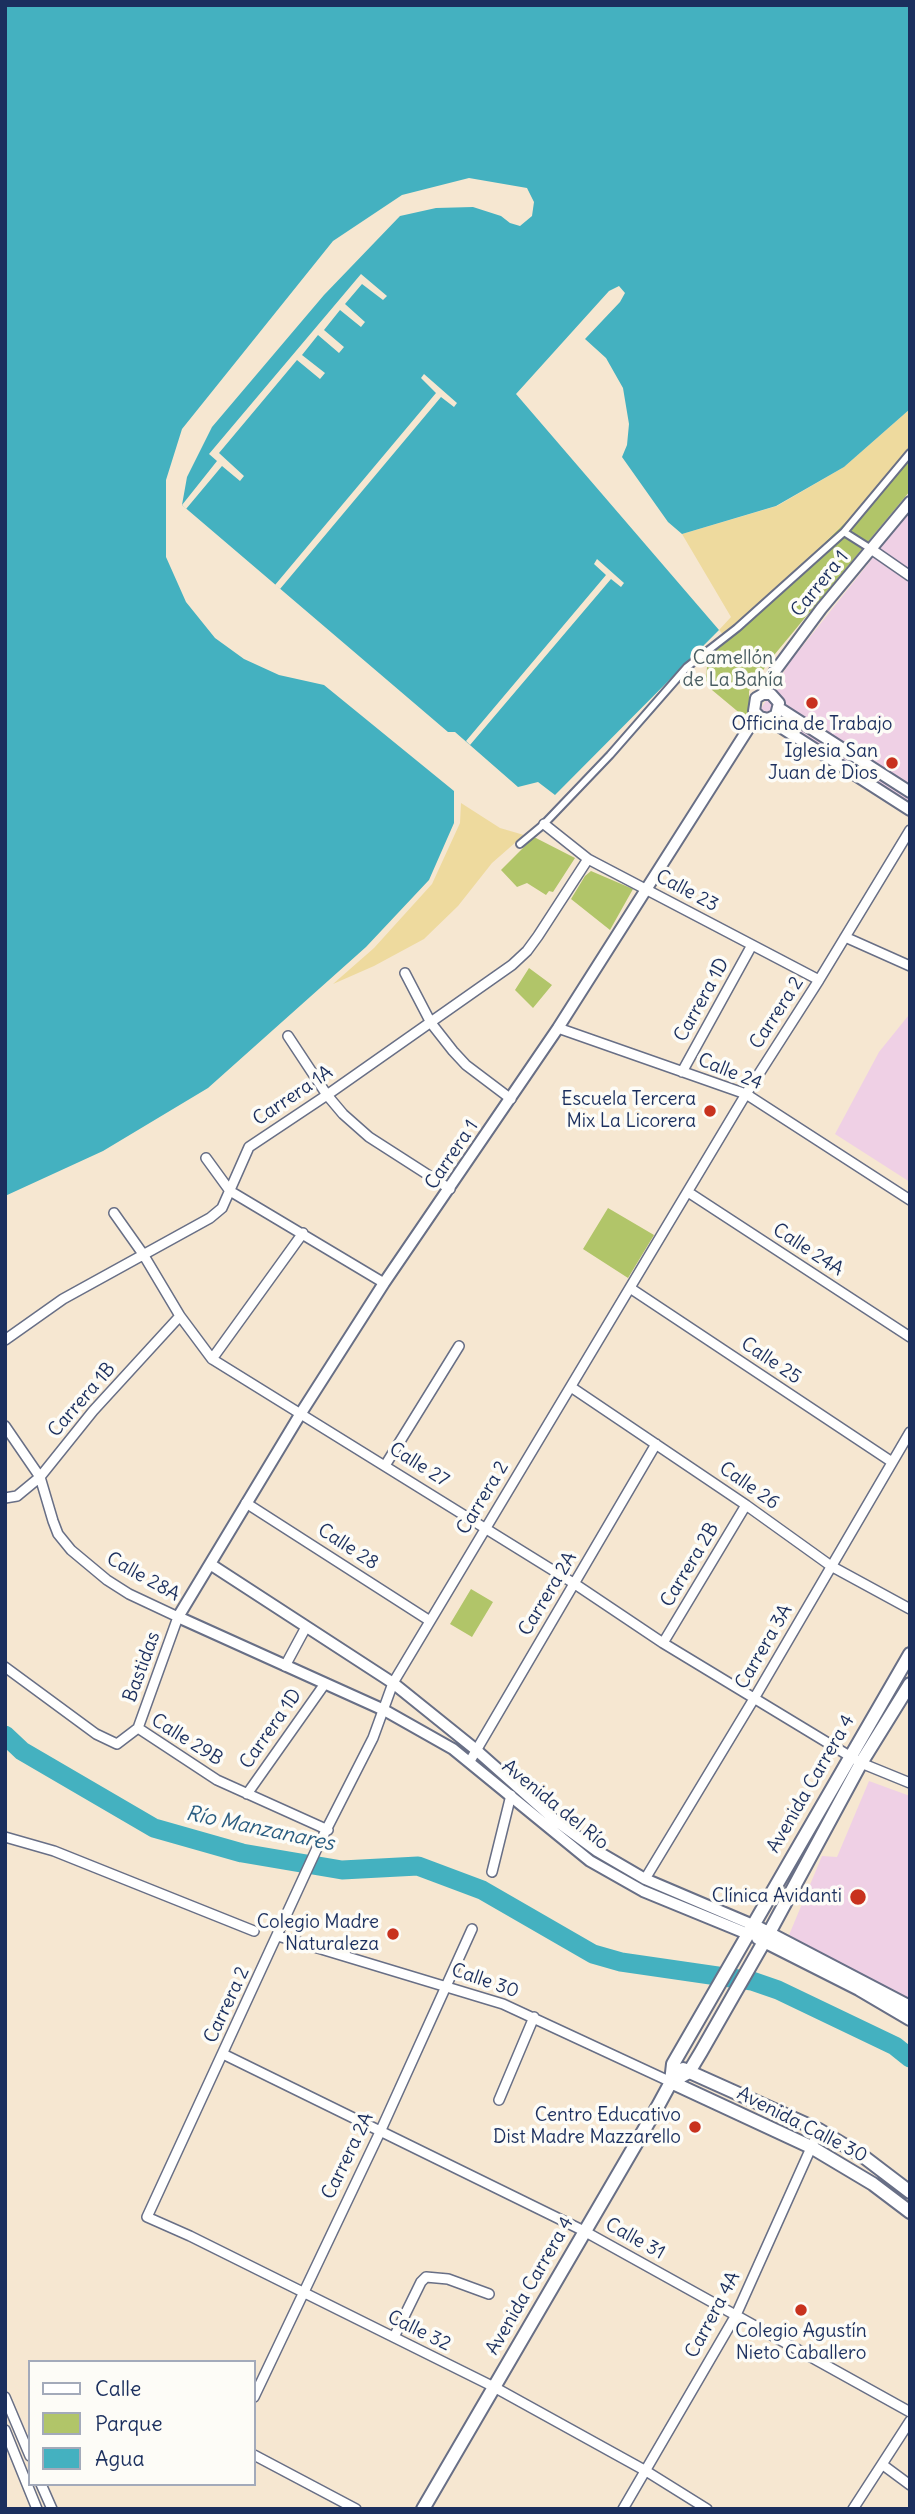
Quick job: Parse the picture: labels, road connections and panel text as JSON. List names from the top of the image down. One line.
{"streets":{"main road":["Avenida Carrera 4","Avenida del Río","Avenida Calle 30"],"street":["Carrera 1","Calle 23","Carrera 1D","Carrera 2","Calle 24","Carrera 1A","Calle 24A","Calle 25","Carrera 1B","Calle 27","Calle 26","Calle 28","Carrera 2B","Calle 28A","Carrera 2A","Carrera 3A","Bastidas","Calle 29B","Calle 30","Calle 31","Carrera 4A","Calle 32"]},"crossings":[["Carrera 1","Calle 23"],["Carrera 1","Calle 24"],["Carrera 1","Calle 27"],["Carrera 1","Calle 28"],["Carrera 1","Calle 28A"],["Carrera 1","Bastidas"],["Carrera 1","Avenida del Río"],["Calle 23","Carrera 1D"],["Calle 23","Carrera 2"],["Calle 23","Carrera 1A"],["Carrera 1D","Calle 24"],["Carrera 1D","Calle 29B"],["Carrera 1D","Avenida del Río"],["Carrera 2","Calle 24"],["Carrera 2","Calle 24A"],["Carrera 2","Calle 25"],["Carrera 2","Calle 27"],["Carrera 2","Calle 26"],["Carrera 2","Calle 28"],["Carrera 2","Calle 29B"],["Carrera 2","Avenida del Río"],["Carrera 2","Calle 30"],["Carrera 2","Calle 31"],["Carrera 2","Calle 32"],["Carrera 1A","Calle 27"],["Calle 25","Carrera 3A"],["Carrera 1B","Calle 27"],["Carrera 1B","Calle 28A"],["Calle 27","Carrera 2B"],["Calle 27","Carrera 2A"],["Calle 27","Carrera 3A"],["Calle 27","Avenida Carrera 4"],["Calle 26","Carrera 2B"],["Calle 26","Carrera 2A"],["Calle 26","Carrera 3A"],["Calle 28A","Bastidas"],["Calle 28A","Avenida del Río"],["Carrera 2A","Avenida del Río"],["Carrera 2A","Calle 30"],["Carrera 2A","Calle 31"],["Carrera 2A","Calle 32"],["Carrera 3A","Avenida del Río"],["Bastidas","Calle 29B"],["Bastidas","Avenida del Río"],["Avenida Carrera 4","Avenida del Río"],["Avenida Carrera 4","Calle 30"],["Avenida Carrera 4","Avenida Calle 30"],["Avenida Carrera 4","Calle 31"],["Avenida Carrera 4","Calle 32"],["Calle 30","Avenida Calle 30"],["Avenida Calle 30","Carrera 4A"],["Calle 31","Carrera 4A"],["Carrera 4A","Calle 32"]],"water":["Río Manzanares"],"parks":["Camellón de La Bahía"],"places":["Officina de Trabajo","Iglesia San Juan de Dios","Escuela Tercera Mix La Licorera","Clínica Avidanti","Colegio Madre Naturaleza","Centro Educativo Dist Madre Mazzarello","Colegio Agustín Nieto Caballero"],"legend":["Calle","Parque","Agua"]}
